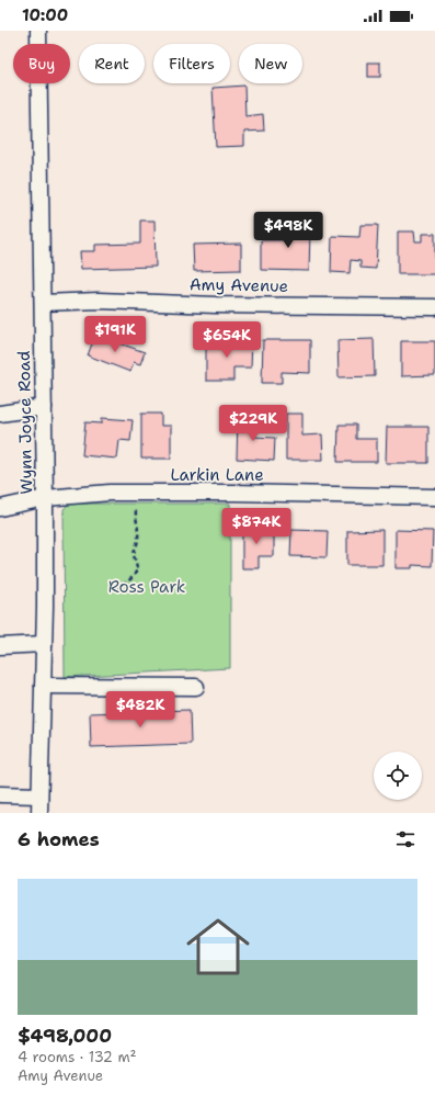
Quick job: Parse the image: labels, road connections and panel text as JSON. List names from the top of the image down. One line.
{"streets":{"street":["Amy Avenue","Wynn Joyce Road","Larkin Lane"]},"crossings":[["Amy Avenue","Wynn Joyce Road"],["Wynn Joyce Road","Larkin Lane"]],"parks":["Ross Park"],"page":{"status":"10:00","chip":["Buy","Rent","Filters","New"],"price":["$498K","$191K","$654K","$229K","$874K","$482K"],"heading":"6 homes","list":[{"name":"$498,000","note":"4 rooms · 132 m² · Amy Avenue"}]}}
